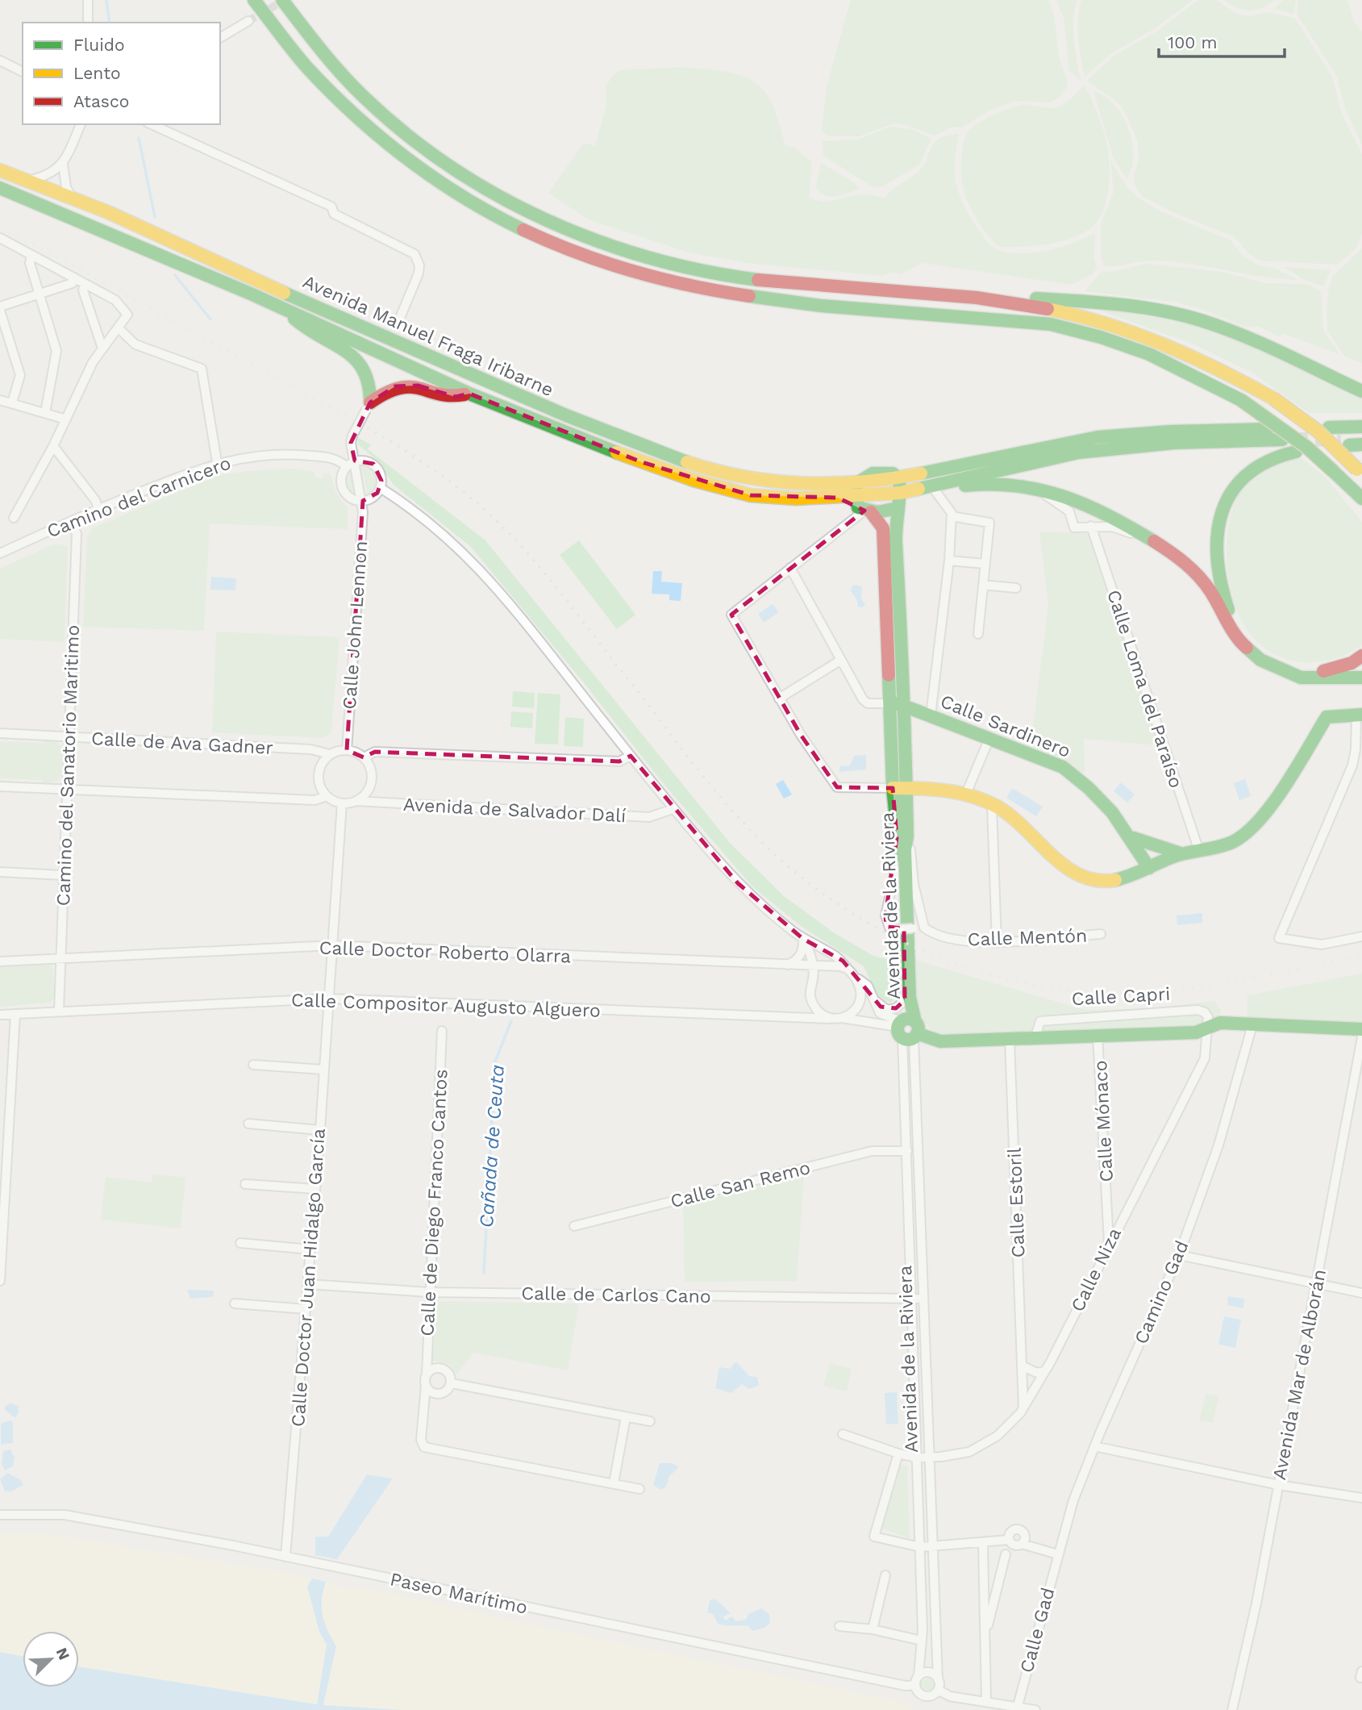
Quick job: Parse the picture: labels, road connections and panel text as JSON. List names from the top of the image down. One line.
{"streets":{"main road":["Avenida Manuel Fraga Iribarne","Calle Sardinero","Avenida de la Riviera","Calle Capri"],"street":["Camino del Carnicero","Calle John Lennon","Calle Loma del Paraíso","Calle de Ava Gadner","Camino del Sanatorio Maritimo","Avenida de Salvador Dalí","Calle Mentón","Calle Doctor Roberto Olarra","Calle Compositor Augusto Alguero","Calle Mónaco","Calle San Remo","Calle de Diego Franco Cantos","Calle Estoril","Calle Niza","Calle Doctor Juan Hidalgo García","Camino Gad","Calle de Carlos Cano","Avenida Mar de Alborán","Paseo Marítimo","Calle Gad"]},"crossings":[["Avenida Manuel Fraga Iribarne","Avenida de la Riviera"],["Camino del Carnicero","Camino del Sanatorio Maritimo"],["Calle John Lennon","Calle de Ava Gadner"],["Calle John Lennon","Avenida de Salvador Dalí"],["Calle John Lennon","Calle Doctor Juan Hidalgo García"],["Calle Sardinero","Avenida de la Riviera"],["Calle de Ava Gadner","Camino del Sanatorio Maritimo"],["Calle de Ava Gadner","Avenida de Salvador Dalí"],["Calle de Ava Gadner","Calle Doctor Juan Hidalgo García"],["Camino del Sanatorio Maritimo","Calle Doctor Roberto Olarra"],["Camino del Sanatorio Maritimo","Calle Compositor Augusto Alguero"],["Avenida de Salvador Dalí","Calle Doctor Juan Hidalgo García"],["Avenida de la Riviera","Calle Capri"],["Avenida de la Riviera","Calle Compositor Augusto Alguero"],["Avenida de la Riviera","Calle San Remo"],["Avenida de la Riviera","Calle Niza"],["Avenida de la Riviera","Calle de Carlos Cano"],["Avenida de la Riviera","Paseo Marítimo"],["Calle Doctor Roberto Olarra","Calle Compositor Augusto Alguero"],["Calle Doctor Roberto Olarra","Calle Doctor Juan Hidalgo García"],["Calle Capri","Calle Compositor Augusto Alguero"],["Calle Capri","Calle Mónaco"],["Calle Capri","Calle Estoril"],["Calle Capri","Calle Niza"],["Calle Capri","Camino Gad"],["Calle Compositor Augusto Alguero","Calle Doctor Juan Hidalgo García"],["Calle Mónaco","Calle Niza"],["Calle de Diego Franco Cantos","Calle de Carlos Cano"],["Calle Estoril","Calle Niza"],["Calle Doctor Juan Hidalgo García","Calle de Carlos Cano"],["Calle Doctor Juan Hidalgo García","Paseo Marítimo"],["Camino Gad","Calle Gad"]],"water":["Cañada de Ceuta"],"legend":["Fluido","Lento","Atasco"],"scale_bar":"100 m","north":"top right"}
